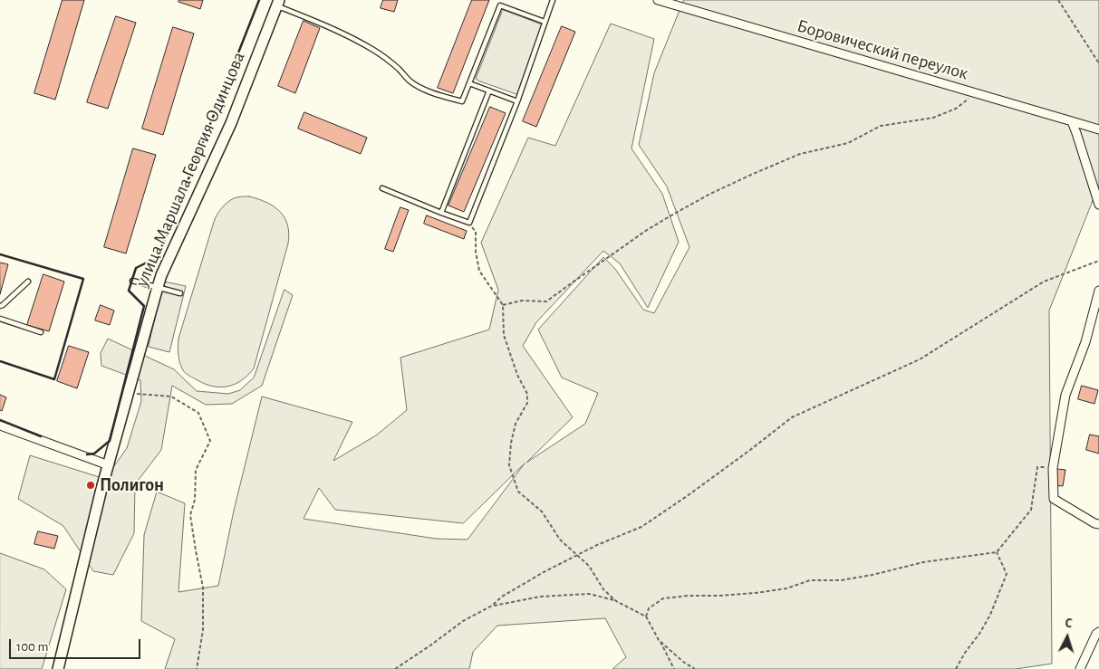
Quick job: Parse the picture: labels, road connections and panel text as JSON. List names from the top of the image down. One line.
{"streets":{"street":["Боровический переулок","улица Маршала Георгия Одинцова"]},"places":["Полигон"],"scale_bar":"100 m","north":"top"}
